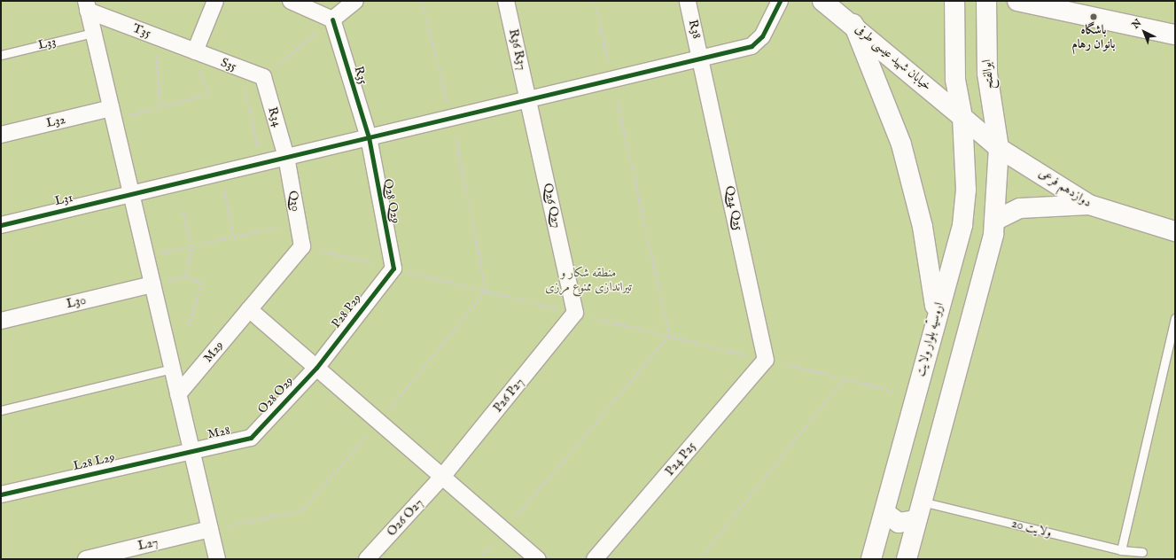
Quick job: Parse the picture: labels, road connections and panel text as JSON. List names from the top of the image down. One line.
{"streets":{"main road":["خیابان شهید عیسی طرفی","ابوالفتح","دوازدهم فرعی","اروسیّه بلوار ولایت"],"street":["R38","T35","R36 R37","S35","R35","R34","L32","L31","Q30","Q28 Q29","Q26 Q27","Q24 Q25","L30","P28 P29","M29","O28 O29","P26 P27","M28","P24 P25","L28 L29","O26 O27","L27"],"lane":["L33","ولایت 20"]},"crossings":[["R38","L31"],["R38","Q24 Q25"],["T35","S35"],["R36 R37","L31"],["R36 R37","Q26 Q27"],["خیابان شهید عیسی طرفی","ابوالفتح"],["خیابان شهید عیسی طرفی","دوازدهم فرعی"],["خیابان شهید عیسی طرفی","اروسیّه بلوار ولایت"],["S35","R34"],["ابوالفتح","دوازدهم فرعی"],["R35","L31"],["R35","Q28 Q29"],["R34","L31"],["R34","Q30"],["L31","Q30"],["L31","Q28 Q29"],["L31","Q26 Q27"],["L31","Q24 Q25"],["Q30","M29"],["Q28 Q29","P28 P29"],["Q26 Q27","P26 P27"],["Q24 Q25","P24 P25"],["P28 P29","O28 O29"],["O28 O29","M28"],["P26 P27","O26 O27"],["M28","L28 L29"]],"parks":["منطقه شکار و تیراندازی ممنوع مرزی"],"places":["باشگاه بانوان رهام"],"north":"top left"}
